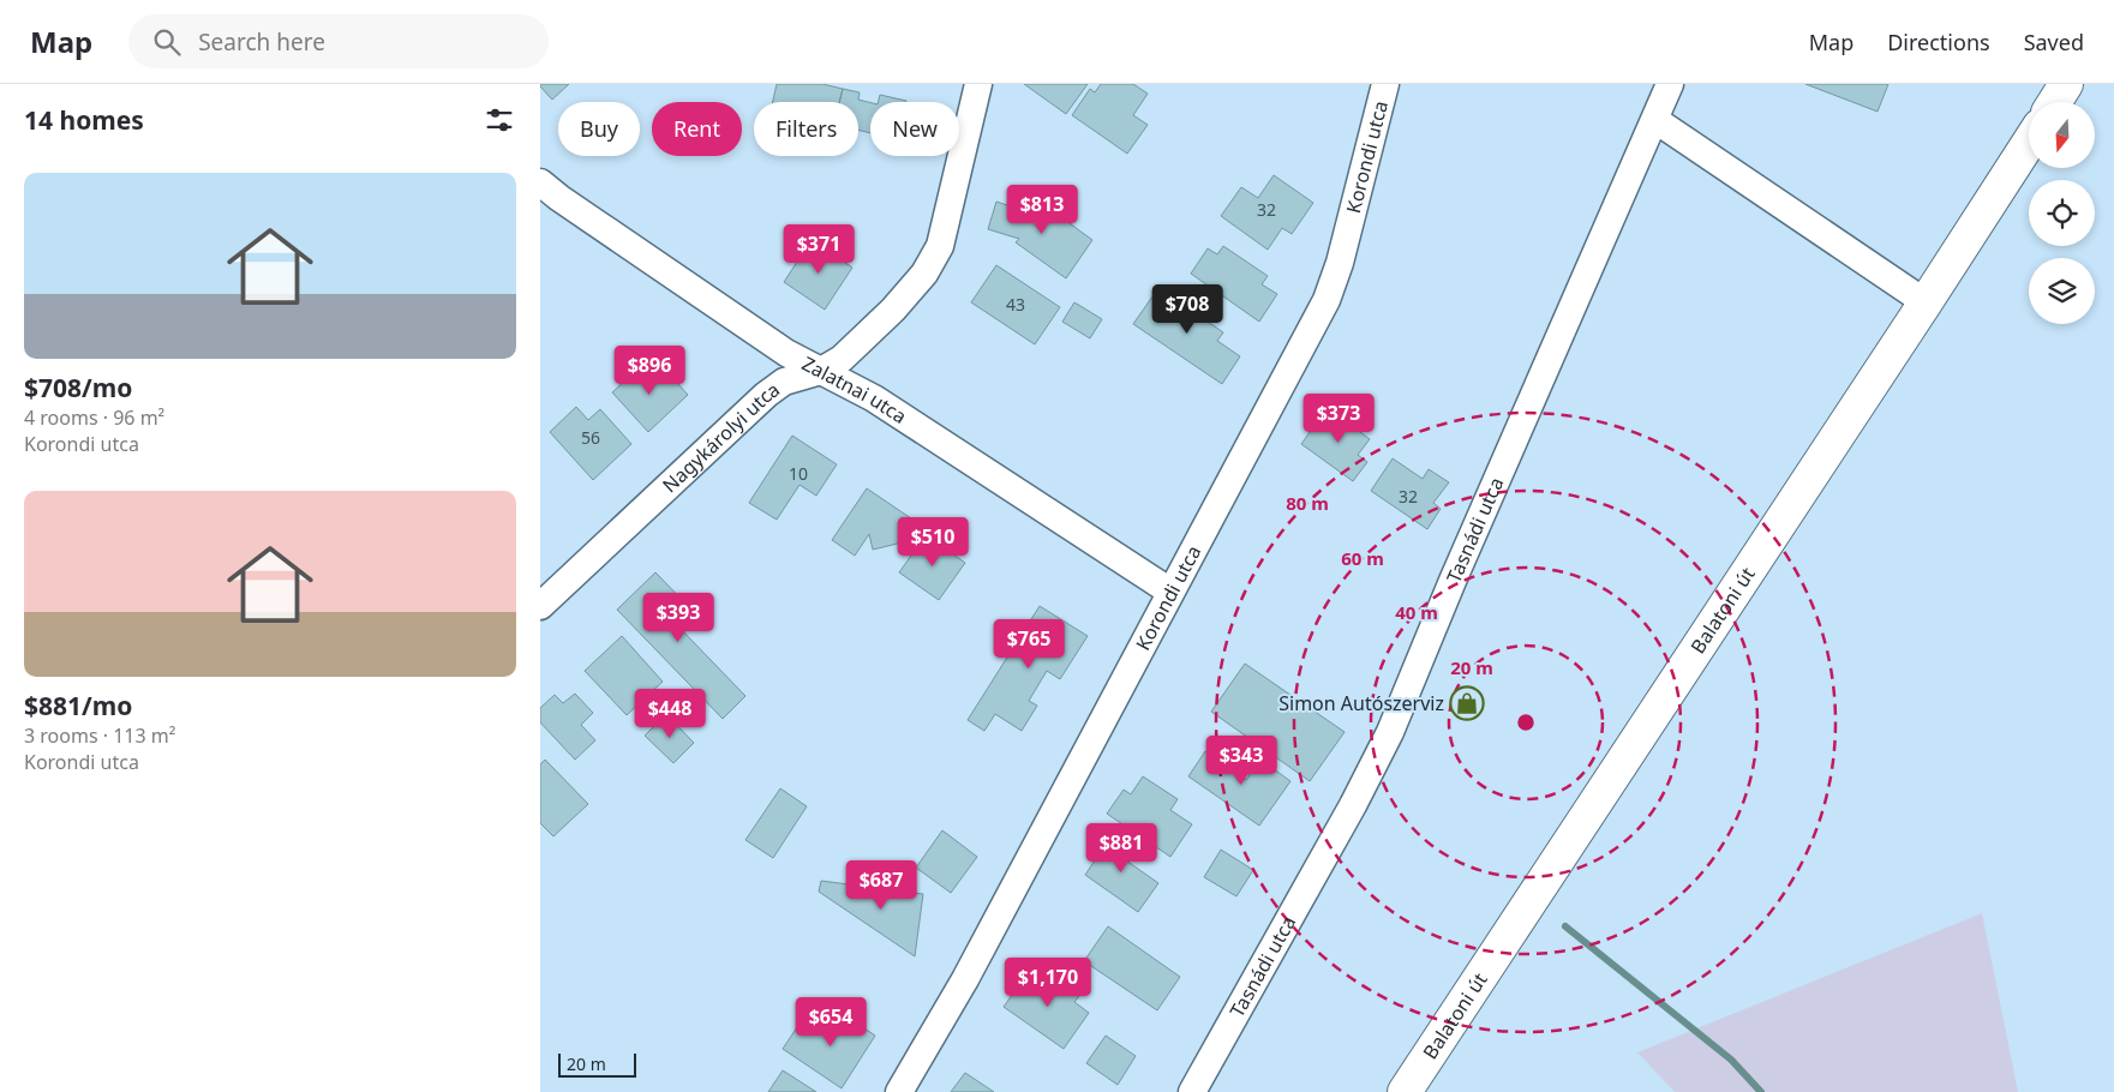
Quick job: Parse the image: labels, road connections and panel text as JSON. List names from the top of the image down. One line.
{"streets":{"main road":["Balatoni út"],"street":["Korondi utca","Zalatnai utca","Nagykárolyi utca","Tasnádi utca"]},"crossings":[["Korondi utca","Zalatnai utca"],["Zalatnai utca","Nagykárolyi utca"]],"places":{"shop":["Simon Autószerviz"]},"house_numbers":["32","43","56","10","32"],"scale_bar":"20 m","north":"bottom","page":{"header":"Map","search":"Search here","nav":["Map","Directions","Saved"],"heading":"14 homes","chip":["Buy","Rent","Filters","New"],"list":[{"name":"$708/mo","note":"4 rooms · 96 m² · Korondi utca"},{"name":"$881/mo","note":"3 rooms · 113 m² · Korondi utca"}],"price":["$813","$371","$708","$896","$373","$510","$393","$765","$448","$343","$881","$687","$1,170","$654"],"scale":"20 m"},"rings":["80 m","60 m","40 m","20 m"]}
